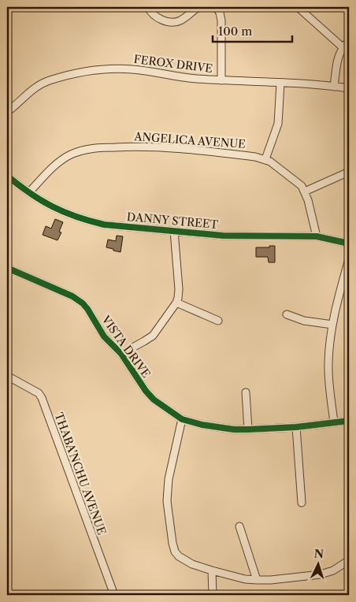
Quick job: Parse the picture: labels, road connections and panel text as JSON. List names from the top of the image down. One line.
{"streets":{"street":["FEROX DRIVE","ANGELICA AVENUE","DANNY STREET","VISTA DRIVE","THABA'NCHU AVENUE"]},"crossings":[["ANGELICA AVENUE","DANNY STREET"]],"scale_bar":"100 m","north":"top"}
